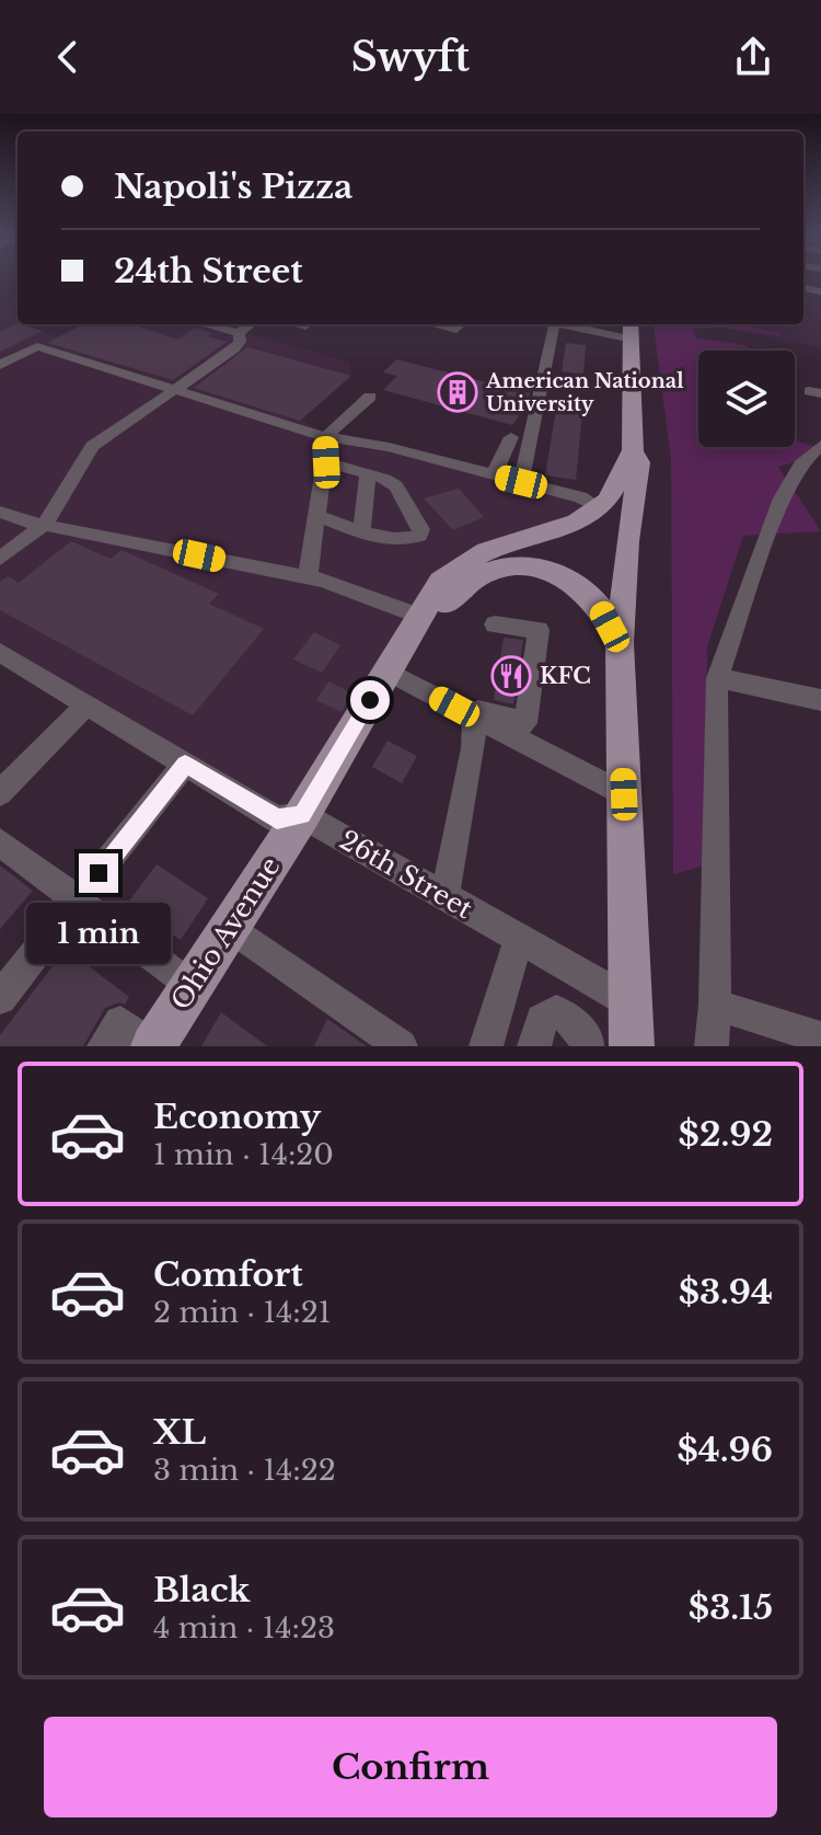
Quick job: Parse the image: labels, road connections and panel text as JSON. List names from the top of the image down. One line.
{"streets":{"main road":["Ohio Avenue"],"street":["26th Street"]},"crossings":[["26th Street","Ohio Avenue"]],"places":{"building":["American National University"],"restaurant":["KFC"]},"page":{"header":"Swyft","banner":["Napoli's Pizza","24th Street"],"bubble":"1 min","list":[{"name":"Economy","note":"1 min · 14:20","value":"$2.92"},{"name":"Comfort","note":"2 min · 14:21","value":"$3.94"},{"name":"XL","note":"3 min · 14:22","value":"$4.96"},{"name":"Black","note":"4 min · 14:23","value":"$3.15"}],"buttons":"Confirm"}}
